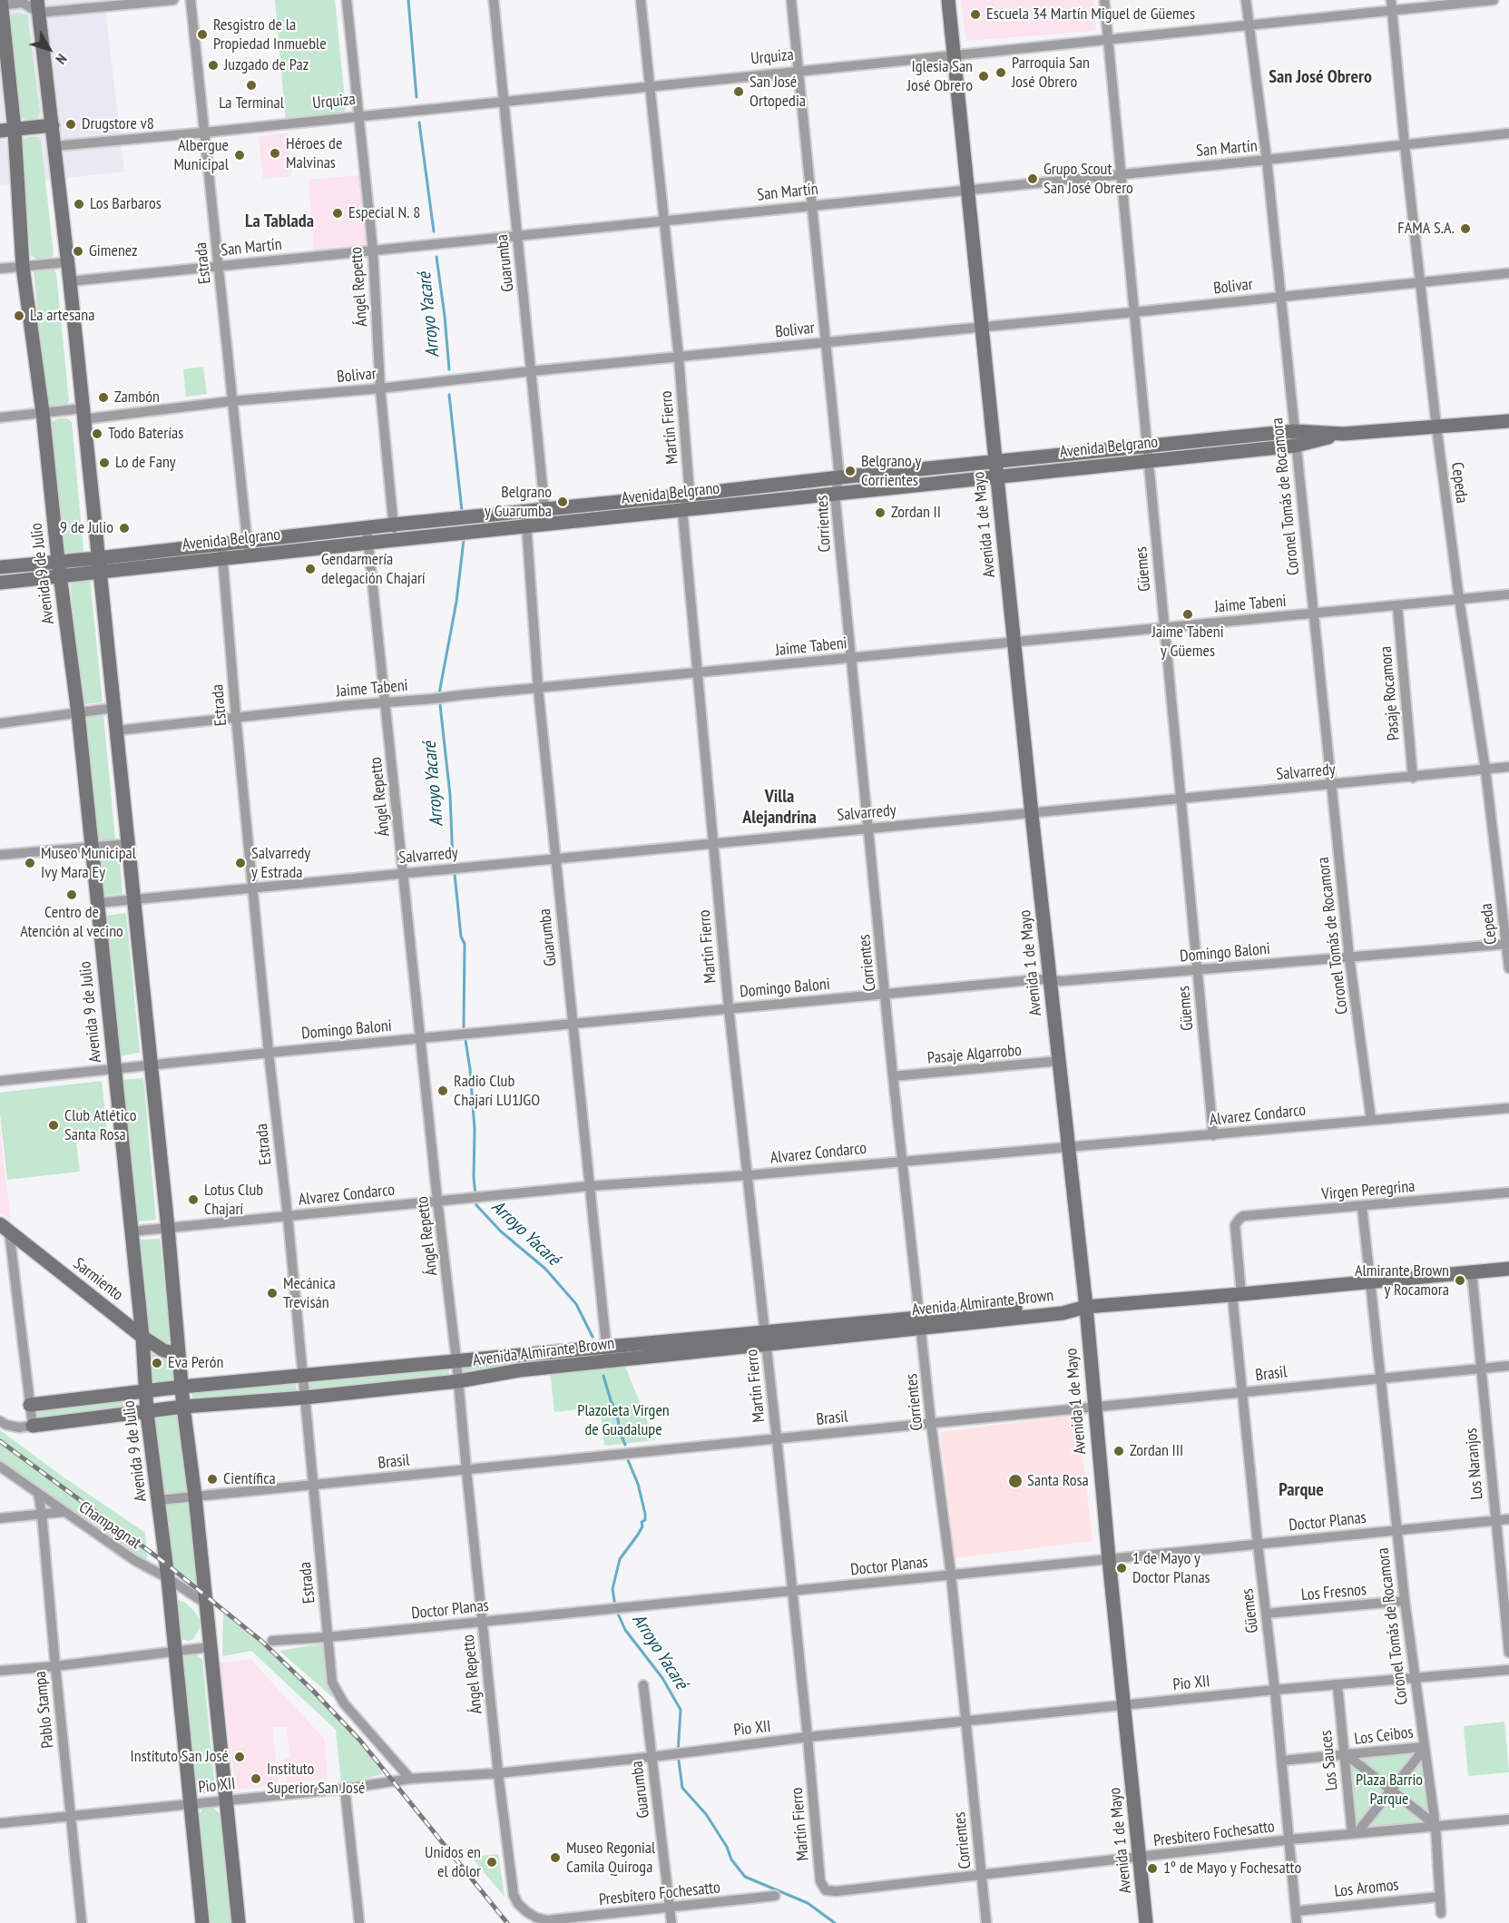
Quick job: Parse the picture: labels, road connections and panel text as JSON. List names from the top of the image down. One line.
{"streets":{"main road":["Avenida Belgrano","Avenida 1 de Mayo","Avenida 9 de Julio","Sarmiento","Avenida Almirante Brown"],"street":["Urquiza","San Martín","Estrada","Guarumba","Ángel Repetto","Bolivar","Martín Fierro","Cepeda","Coronel Tomás de Rocamora","Corrientes","Güemes","Jaime Tabeni","Pasaje Rocamora","Salvarredy","Domingo Baloni","Pasaje Algarrobo","Alvarez Condarco","Virgen Peregrina","Brasil","Los Naranjos","Doctor Planas","Champagnat","Los Fresnos","Pio XII","Pablo Stampa","Los Ceibos","Los Sauces","Presbítero Fochesatto","Los Aromos"]},"crossings":[["Urquiza","Estrada"],["Urquiza","Guarumba"],["Urquiza","Ángel Repetto"],["Urquiza","Martín Fierro"],["Urquiza","Cepeda"],["Urquiza","Coronel Tomás de Rocamora"],["Urquiza","Corrientes"],["Urquiza","Avenida 1 de Mayo"],["Urquiza","Güemes"],["San Martín","Estrada"],["San Martín","Guarumba"],["San Martín","Ángel Repetto"],["San Martín","Martín Fierro"],["San Martín","Cepeda"],["San Martín","Coronel Tomás de Rocamora"],["San Martín","Corrientes"],["San Martín","Avenida 1 de Mayo"],["San Martín","Güemes"],["Estrada","Bolivar"],["Estrada","Avenida Belgrano"],["Estrada","Jaime Tabeni"],["Estrada","Salvarredy"],["Estrada","Domingo Baloni"],["Estrada","Alvarez Condarco"],["Estrada","Avenida Almirante Brown"],["Estrada","Brasil"],["Estrada","Doctor Planas"],["Estrada","Pio XII"],["Guarumba","Bolivar"],["Guarumba","Avenida Belgrano"],["Guarumba","Jaime Tabeni"],["Guarumba","Salvarredy"],["Guarumba","Domingo Baloni"],["Guarumba","Alvarez Condarco"],["Guarumba","Avenida Almirante Brown"],["Guarumba","Pio XII"],["Guarumba","Presbítero Fochesatto"],["Ángel Repetto","Bolivar"],["Ángel Repetto","Avenida Belgrano"],["Ángel Repetto","Jaime Tabeni"],["Ángel Repetto","Salvarredy"],["Ángel Repetto","Domingo Baloni"],["Ángel Repetto","Alvarez Condarco"],["Ángel Repetto","Avenida Almirante Brown"],["Ángel Repetto","Brasil"],["Ángel Repetto","Doctor Planas"],["Ángel Repetto","Pio XII"],["Ángel Repetto","Presbítero Fochesatto"],["Bolivar","Martín Fierro"],["Bolivar","Cepeda"],["Bolivar","Coronel Tomás de Rocamora"],["Bolivar","Corrientes"],["Bolivar","Avenida 1 de Mayo"],["Bolivar","Güemes"],["Bolivar","Avenida 9 de Julio"],["Martín Fierro","Avenida Belgrano"],["Martín Fierro","Jaime Tabeni"],["Martín Fierro","Salvarredy"],["Martín Fierro","Domingo Baloni"],["Martín Fierro","Alvarez Condarco"],["Martín Fierro","Avenida Almirante Brown"],["Martín Fierro","Brasil"],["Martín Fierro","Doctor Planas"],["Martín Fierro","Pio XII"],["Martín Fierro","Presbítero Fochesatto"],["Avenida Belgrano","Cepeda"],["Avenida Belgrano","Coronel Tomás de Rocamora"],["Avenida Belgrano","Corrientes"],["Avenida Belgrano","Avenida 1 de Mayo"],["Avenida Belgrano","Güemes"],["Avenida Belgrano","Avenida 9 de Julio"],["Cepeda","Jaime Tabeni"],["Cepeda","Salvarredy"],["Cepeda","Domingo Baloni"],["Coronel Tomás de Rocamora","Jaime Tabeni"],["Coronel Tomás de Rocamora","Salvarredy"],["Coronel Tomás de Rocamora","Domingo Baloni"],["Coronel Tomás de Rocamora","Alvarez Condarco"],["Coronel Tomás de Rocamora","Virgen Peregrina"],["Coronel Tomás de Rocamora","Avenida Almirante Brown"],["Coronel Tomás de Rocamora","Brasil"],["Coronel Tomás de Rocamora","Doctor Planas"],["Coronel Tomás de Rocamora","Los Fresnos"],["Coronel Tomás de Rocamora","Pio XII"],["Coronel Tomás de Rocamora","Los Ceibos"],["Coronel Tomás de Rocamora","Presbítero Fochesatto"],["Coronel Tomás de Rocamora","Los Aromos"],["Corrientes","Jaime Tabeni"],["Corrientes","Salvarredy"],["Corrientes","Domingo Baloni"],["Corrientes","Pasaje Algarrobo"],["Corrientes","Alvarez Condarco"],["Corrientes","Avenida Almirante Brown"],["Corrientes","Brasil"],["Corrientes","Doctor Planas"],["Corrientes","Pio XII"],["Corrientes","Presbítero Fochesatto"],["Avenida 1 de Mayo","Jaime Tabeni"],["Avenida 1 de Mayo","Salvarredy"],["Avenida 1 de Mayo","Domingo Baloni"],["Avenida 1 de Mayo","Pasaje Algarrobo"],["Avenida 1 de Mayo","Alvarez Condarco"],["Avenida 1 de Mayo","Avenida Almirante Brown"],["Avenida 1 de Mayo","Brasil"],["Avenida 1 de Mayo","Doctor Planas"],["Avenida 1 de Mayo","Pio XII"],["Avenida 1 de Mayo","Presbítero Fochesatto"],["Güemes","Jaime Tabeni"],["Güemes","Salvarredy"],["Güemes","Domingo Baloni"],["Güemes","Alvarez Condarco"],["Güemes","Virgen Peregrina"],["Güemes","Avenida Almirante Brown"],["Güemes","Brasil"],["Güemes","Doctor Planas"],["Güemes","Los Fresnos"],["Güemes","Pio XII"],["Güemes","Los Ceibos"],["Güemes","Presbítero Fochesatto"],["Güemes","Los Aromos"],["Avenida 9 de Julio","Salvarredy"],["Avenida 9 de Julio","Domingo Baloni"],["Avenida 9 de Julio","Alvarez Condarco"],["Avenida 9 de Julio","Sarmiento"],["Avenida 9 de Julio","Avenida Almirante Brown"],["Avenida 9 de Julio","Brasil"],["Avenida 9 de Julio","Champagnat"],["Avenida 9 de Julio","Pio XII"],["Jaime Tabeni","Pasaje Rocamora"],["Pasaje Rocamora","Salvarredy"],["Avenida Almirante Brown","Los Naranjos"],["Brasil","Los Naranjos"],["Los Naranjos","Doctor Planas"],["Champagnat","Pablo Stampa"],["Pio XII","Pablo Stampa"],["Pio XII","Los Sauces"],["Los Ceibos","Los Sauces"],["Los Sauces","Presbítero Fochesatto"]],"districts":["San José Obrero","La Tablada","Villa Alejandrina","Parque"],"water":["Arroyo Yacaré"],"parks":["Plazoleta Virgen de Guadalupe","Plaza Barrio Parque"],"places":["Escuela 34 Martín Miguel de Güemes","Resgistro de la Propiedad Inmueble","Juzgado de Paz","Parroquia San José Obrero","Iglesia San José Obrero","La Terminal","San José Ortopedia","Drugstore v8","Héroes de Malvinas","Albergue Municipal","Grupo Scout San José Obrero","Los Barbaros","Especial N. 8","FAMA S.A.","Gimenez","La artesana","Zambón","Todo Baterías","Lo de Fany","Belgrano y Corrientes","Belgrano y Guarumba","Zordan II","9 de Julio","Gendarmería delegación Chajarí","Jaime Tabeni y Güemes","Museo Municipal Ivy Mara Ey","Salvarredy y Estrada","Centro de Atención al vecino","Radio Club Chajarí LU1JGO","Club Atlético Santa Rosa","Lotus Club Chajarí","Almirante Brown y Rocamora","Mecánica Trevisán","Eva Perón","Zordan III","Científica","Santa Rosa","1 de Mayo y Doctor Planas","Instituto San José","Instituto Superior San José","Museo Regonial Camila Quiroga","Unidos en el dolor","1º de Mayo y Fochesatto"],"north":"bottom right"}
